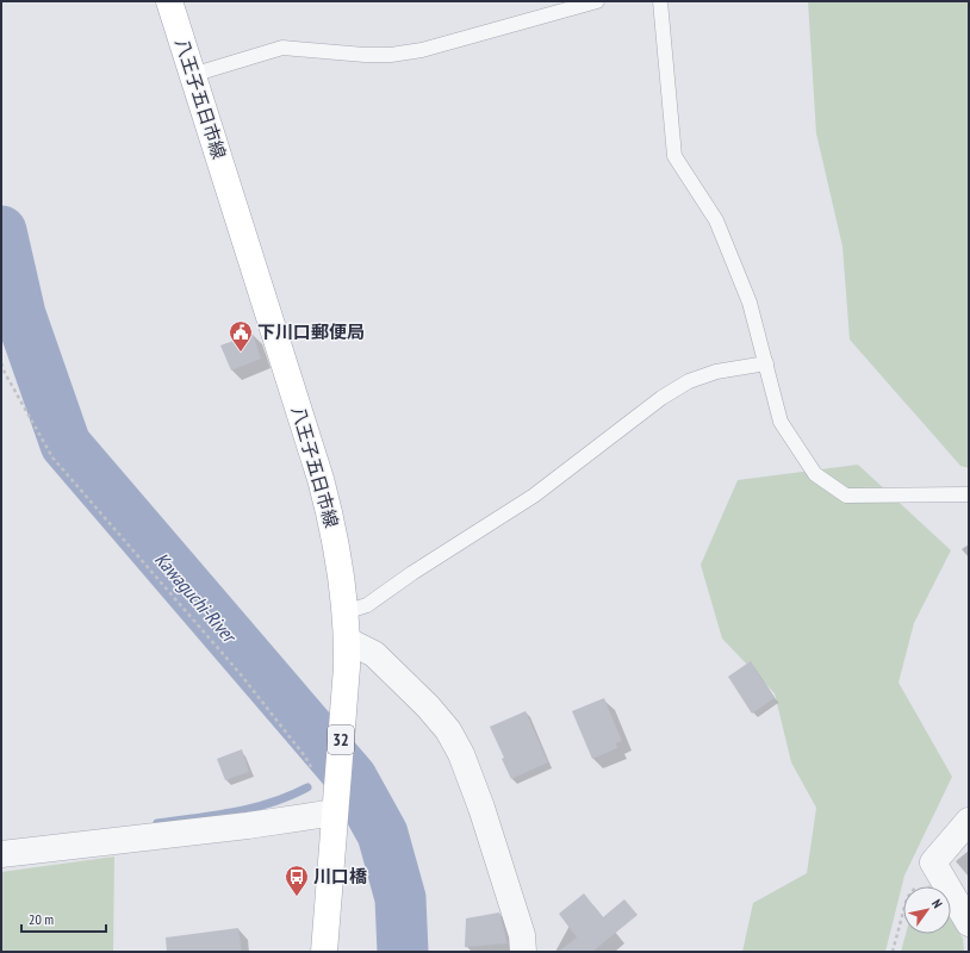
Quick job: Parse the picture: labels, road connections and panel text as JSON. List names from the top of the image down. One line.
{"streets":{"main road":["八王子五日市線","32"]},"water":["Kawaguchi-River"],"places":{"public building":["下川口郵便局"],"bus stop":["川口橋"]},"scale_bar":"20 m","north":"top right"}
